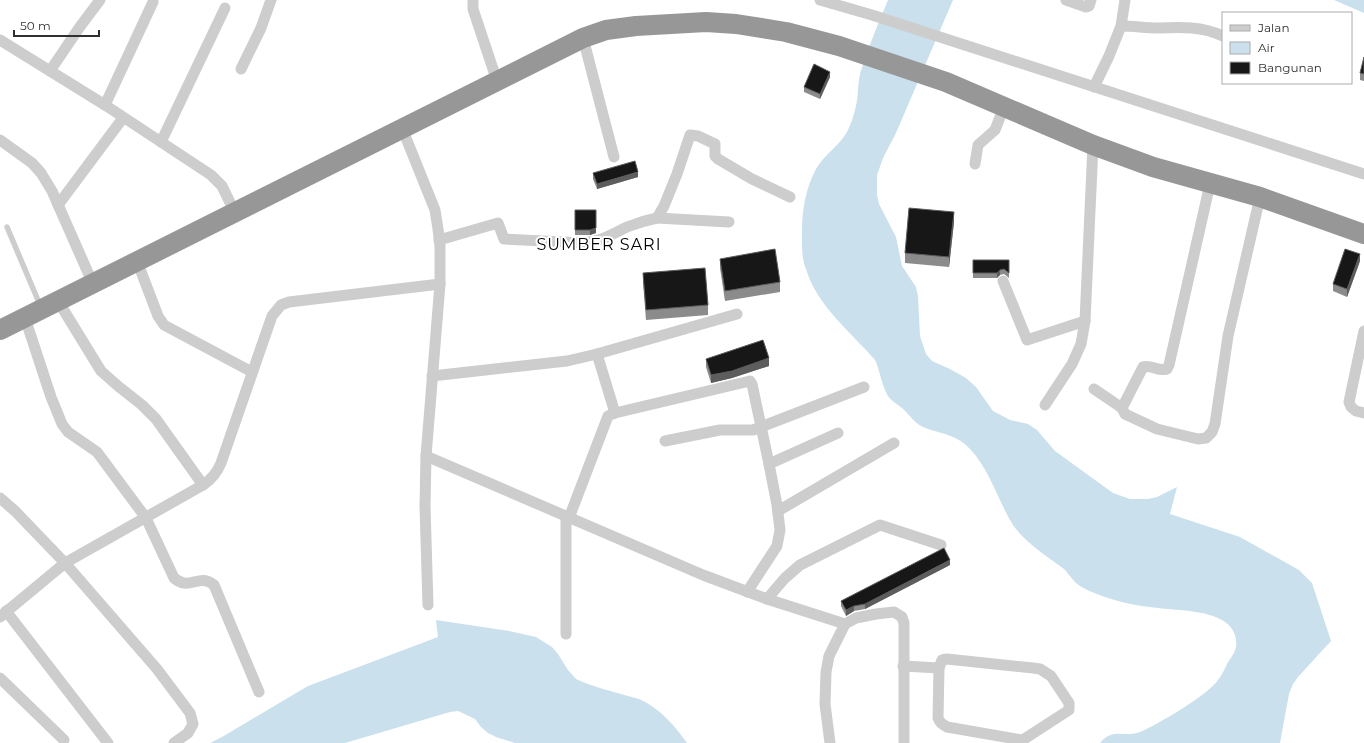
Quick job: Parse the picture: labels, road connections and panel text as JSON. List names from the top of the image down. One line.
{"districts":["SUMBER SARI"],"legend":["Jalan","Air","Bangunan"],"scale_bar":"50 m"}
